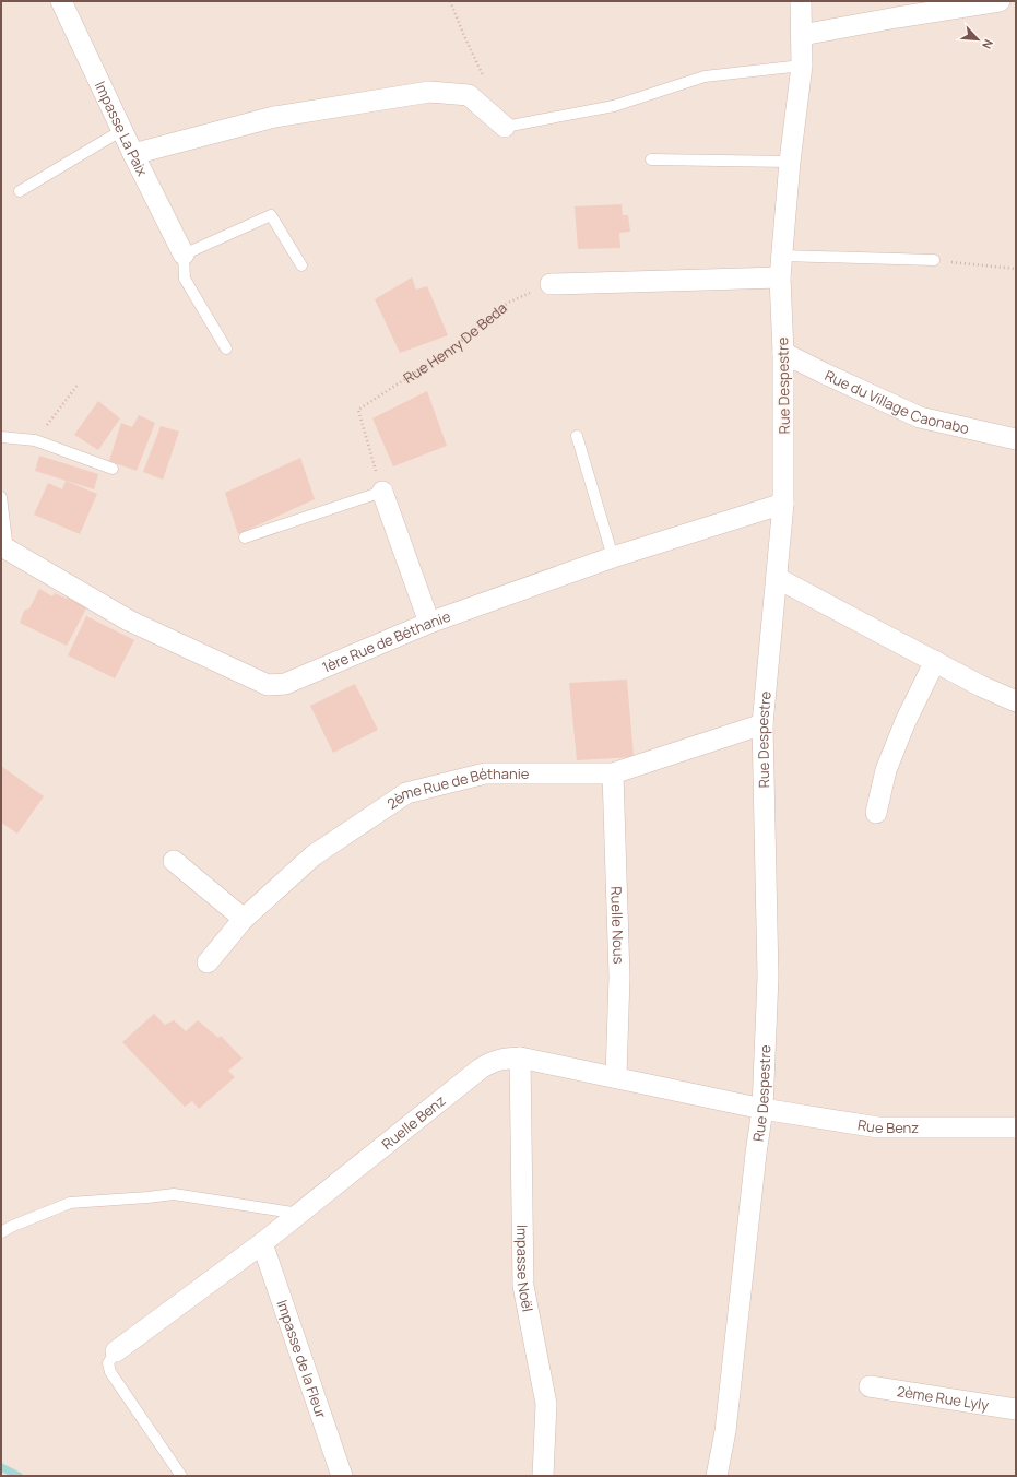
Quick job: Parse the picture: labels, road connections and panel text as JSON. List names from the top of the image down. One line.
{"streets":{"street":["Impasse La Paix","Rue Despestre","Rue du Village Caonabo","1ère Rue de Béthanie","2ème Rue de Béthanie","Ruelle Nous","Ruelle Benz","Rue Benz","Impasse Noël","Impasse de la Fleur","2ème Rue Lyly"],"path":["Rue Henry De Beda"]},"crossings":[["Rue Despestre","Rue du Village Caonabo"],["Rue Despestre","1ère Rue de Béthanie"],["Rue Despestre","2ème Rue de Béthanie"],["Rue Despestre","Ruelle Benz"],["Rue Despestre","Rue Benz"],["2ème Rue de Béthanie","Ruelle Nous"],["Ruelle Nous","Ruelle Benz"],["Ruelle Benz","Rue Benz"],["Ruelle Benz","Impasse Noël"],["Ruelle Benz","Impasse de la Fleur"]],"north":"bottom right"}
